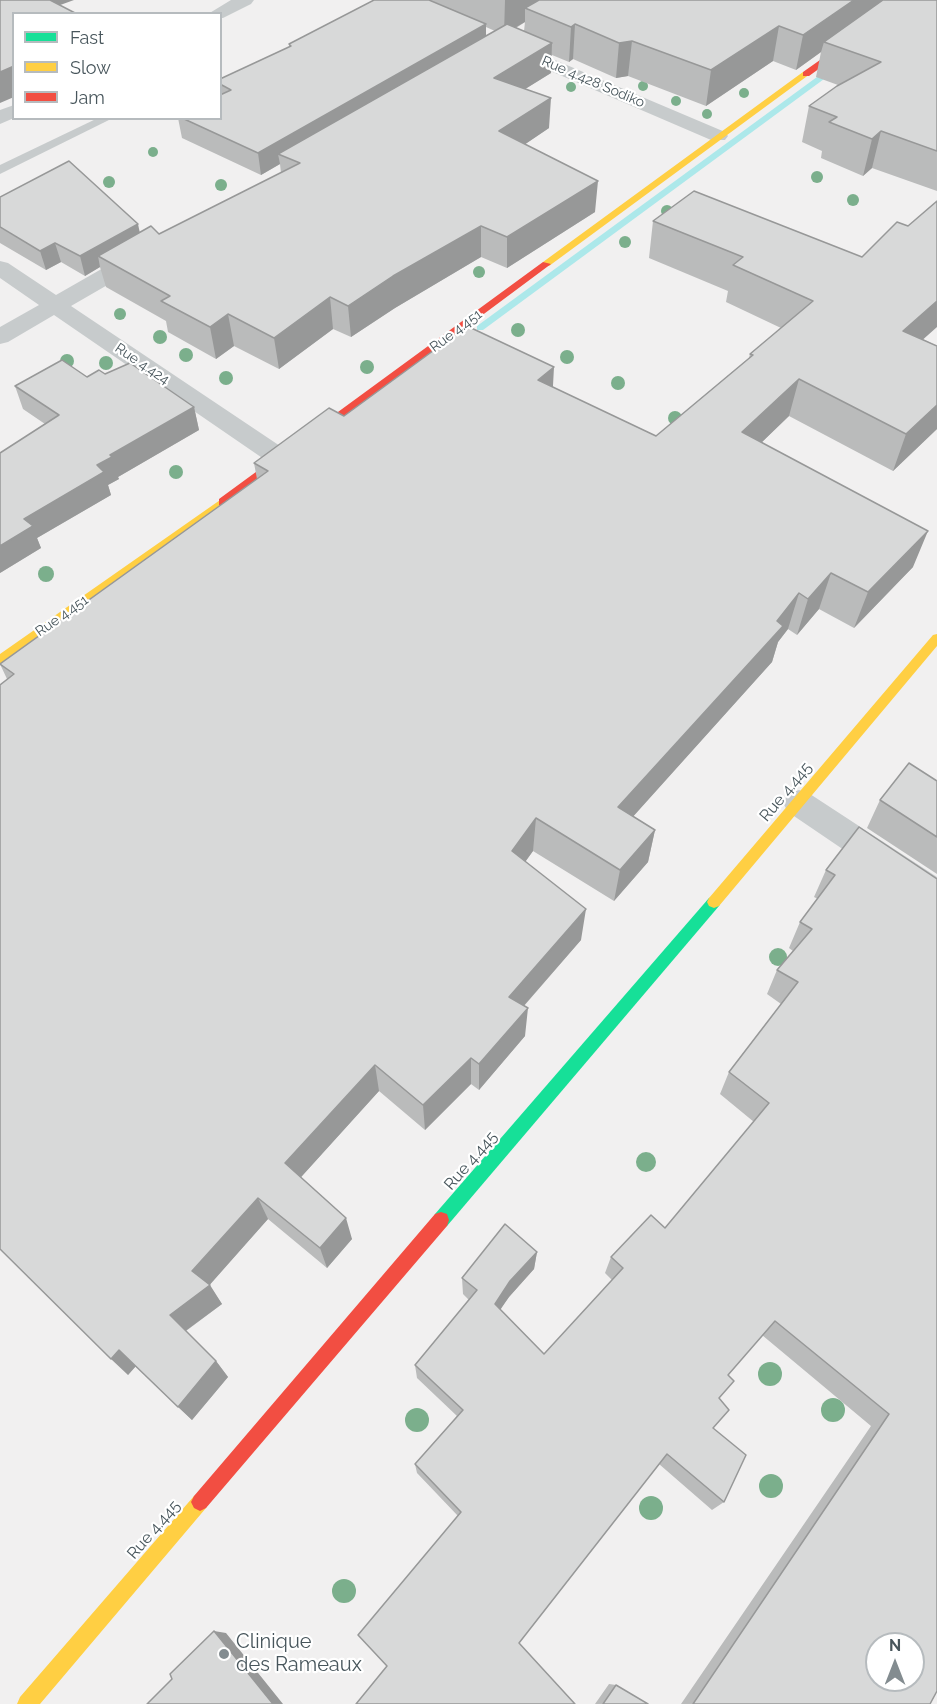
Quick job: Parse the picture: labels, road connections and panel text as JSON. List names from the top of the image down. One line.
{"streets":{"street":["Rue 4.428 Sodiko","Rue 4.451","Rue 4.424","Rue 4.445"]},"crossings":[["Rue 4.428 Sodiko","Rue 4.451"],["Rue 4.451","Rue 4.424"]],"places":["Clinique des Rameaux"],"legend":["Fast","Slow","Jam"],"north":"top"}
